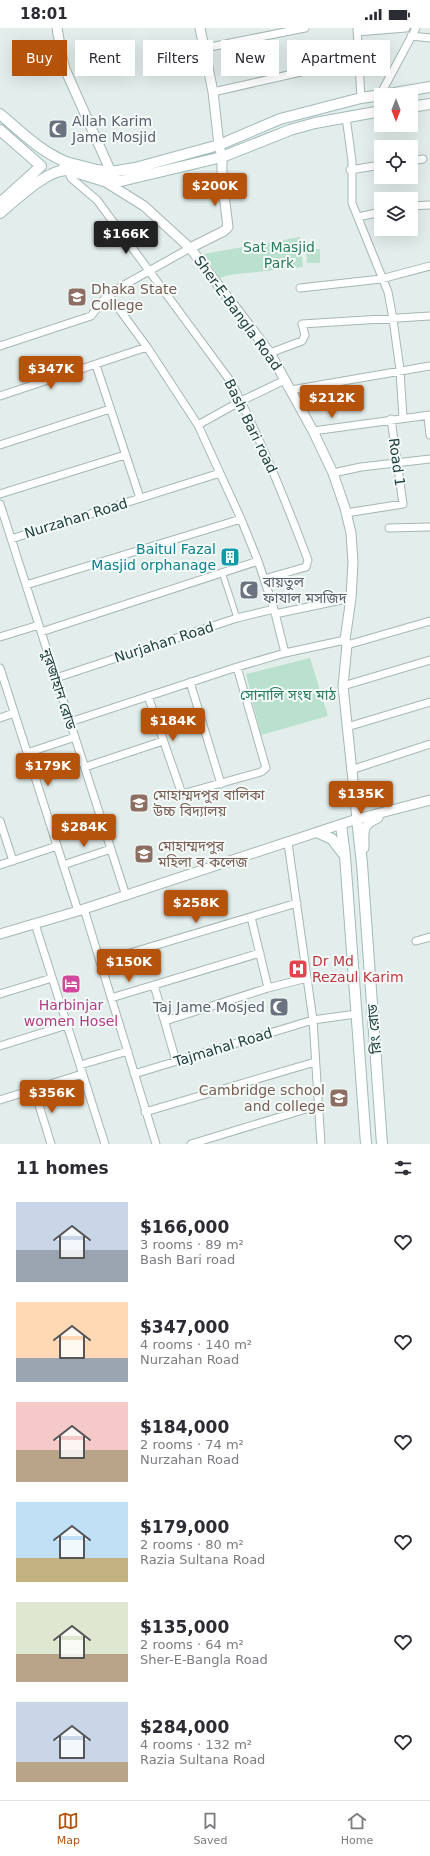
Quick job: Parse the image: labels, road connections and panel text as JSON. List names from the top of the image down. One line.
{"streets":{"main road":["রিং রোড"],"street":["Sher-E-Bangla Road","Bash Bari road","Road 1","Nurzahan Road","Nurjahan Road","নুরজাহান রোড","Tajmahal Road"]},"crossings":[["Sher-E-Bangla Road","Road 1"],["Sher-E-Bangla Road","Nurjahan Road"],["Sher-E-Bangla Road","রিং রোড"],["Nurzahan Road","নুরজাহান রোড"],["Nurjahan Road","নুরজাহান রোড"],["রিং রোড","Tajmahal Road"]],"parks":["Sat Masjid Park","সোনালি সংঘ মাঠ"],"places":{"mosque":["Allah Karim Jame Mosjid","বায়তুল ফাযাল মসজিদ","Taj Jame Mosjed"],"school or university":["Dhaka State College","মোহাম্মদপুর বালিকা উচ্চ বিদ্যালয়","মোহাম্মদপুর মহিলা ব কলেজ","Cambridge school and college"],"building":["Baitul Fazal Masjid orphanage"],"hospital":["Dr Md Rezaul Karim"],"hotel":["Harbinjar women Hosel"]},"north":"bottom","page":{"status":"18:01","chip":["Buy","Rent","Filters","New","Apartment"],"price":["$200K","$166K","$347K","$212K","$184K","$179K","$135K","$284K","$258K","$150K","$356K"],"heading":"11 homes","list":[{"name":"$166,000","note":"3 rooms · 89 m² · Bash Bari road"},{"name":"$347,000","note":"4 rooms · 140 m² · Nurzahan Road"},{"name":"$184,000","note":"2 rooms · 74 m² · Nurzahan Road"},{"name":"$179,000","note":"2 rooms · 80 m² · Razia Sultana Road"},{"name":"$135,000","note":"2 rooms · 64 m² · Sher-E-Bangla Road"},{"name":"$284,000","note":"4 rooms · 132 m² · Razia Sultana Road"}],"tabs":["Map","Saved","Home"]}}
